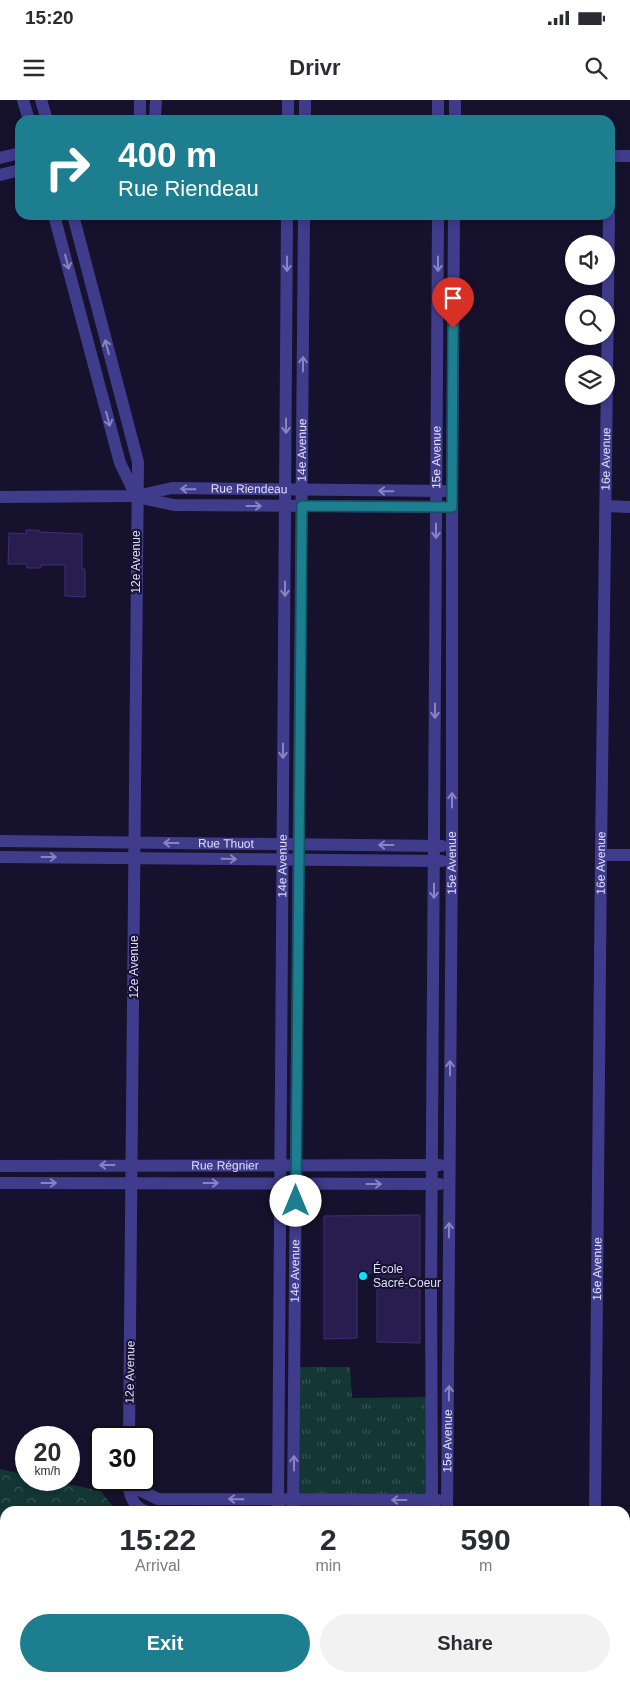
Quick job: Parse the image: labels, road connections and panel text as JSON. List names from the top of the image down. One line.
{"streets":{"street":["14e Avenue","15e Avenue","16e Avenue","Rue Riendeau","12e Avenue","Rue Thuot","Rue Régnier"]},"crossings":[["14e Avenue","Rue Riendeau"],["14e Avenue","Rue Thuot"],["14e Avenue","Rue Régnier"],["15e Avenue","Rue Riendeau"],["15e Avenue","Rue Thuot"],["15e Avenue","Rue Régnier"],["Rue Riendeau","12e Avenue"],["12e Avenue","Rue Thuot"],["12e Avenue","Rue Régnier"]],"places":["École Sacré-Coeur"],"page":{"status":"15:20","header":"Drivr","turn":["400 m","Rue Riendeau"],"speed":"20 km/h","limit":"30","eta":["15:22","Arrival","2","min","590","m"],"buttons":["Exit","Share"]}}
